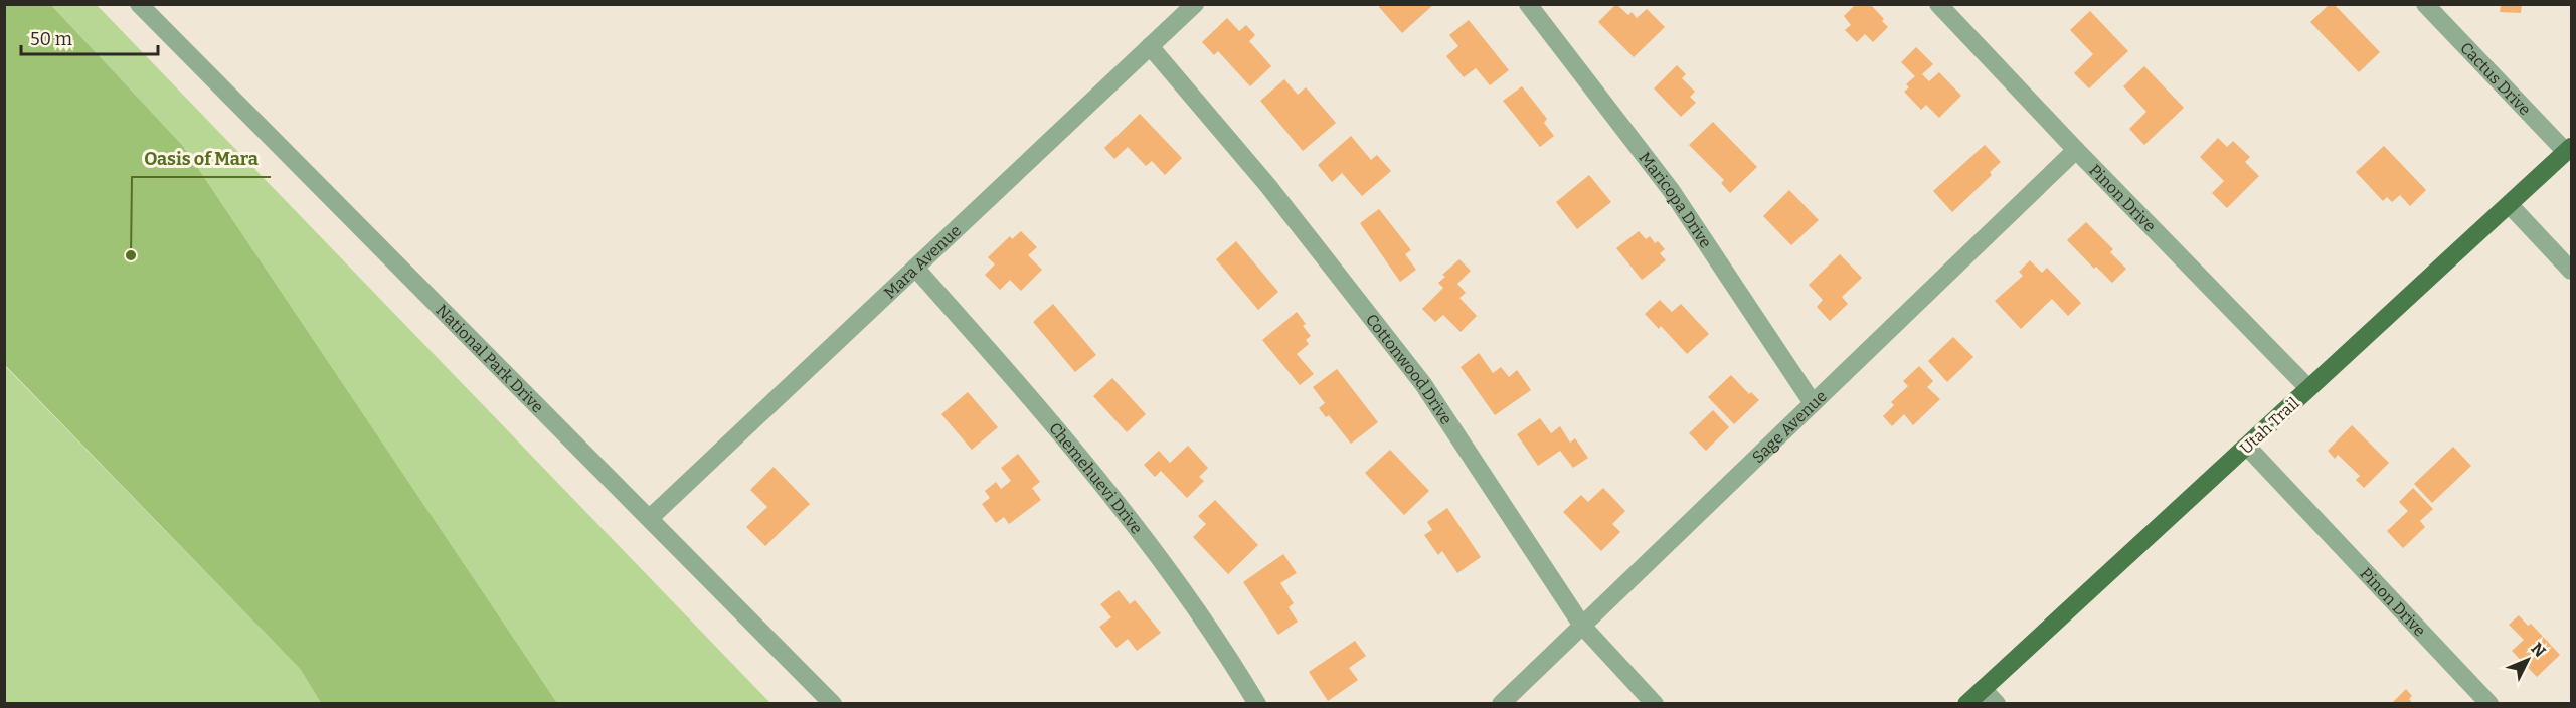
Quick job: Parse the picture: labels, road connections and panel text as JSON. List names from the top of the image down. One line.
{"streets":{"main road":["Utah Trail"],"street":["Cactus Drive","Pinon Drive","Maricopa Drive","Mara Avenue","National Park Drive","Cottonwood Drive","Sage Avenue","Chemehuevi Drive"]},"crossings":[["Cactus Drive","Utah Trail"],["Pinon Drive","Utah Trail"],["Pinon Drive","Sage Avenue"],["Maricopa Drive","Sage Avenue"],["Mara Avenue","National Park Drive"],["Mara Avenue","Cottonwood Drive"],["Mara Avenue","Chemehuevi Drive"],["Cottonwood Drive","Sage Avenue"]],"places":["Oasis of Mara"],"scale_bar":"50 m","north":"top right"}
